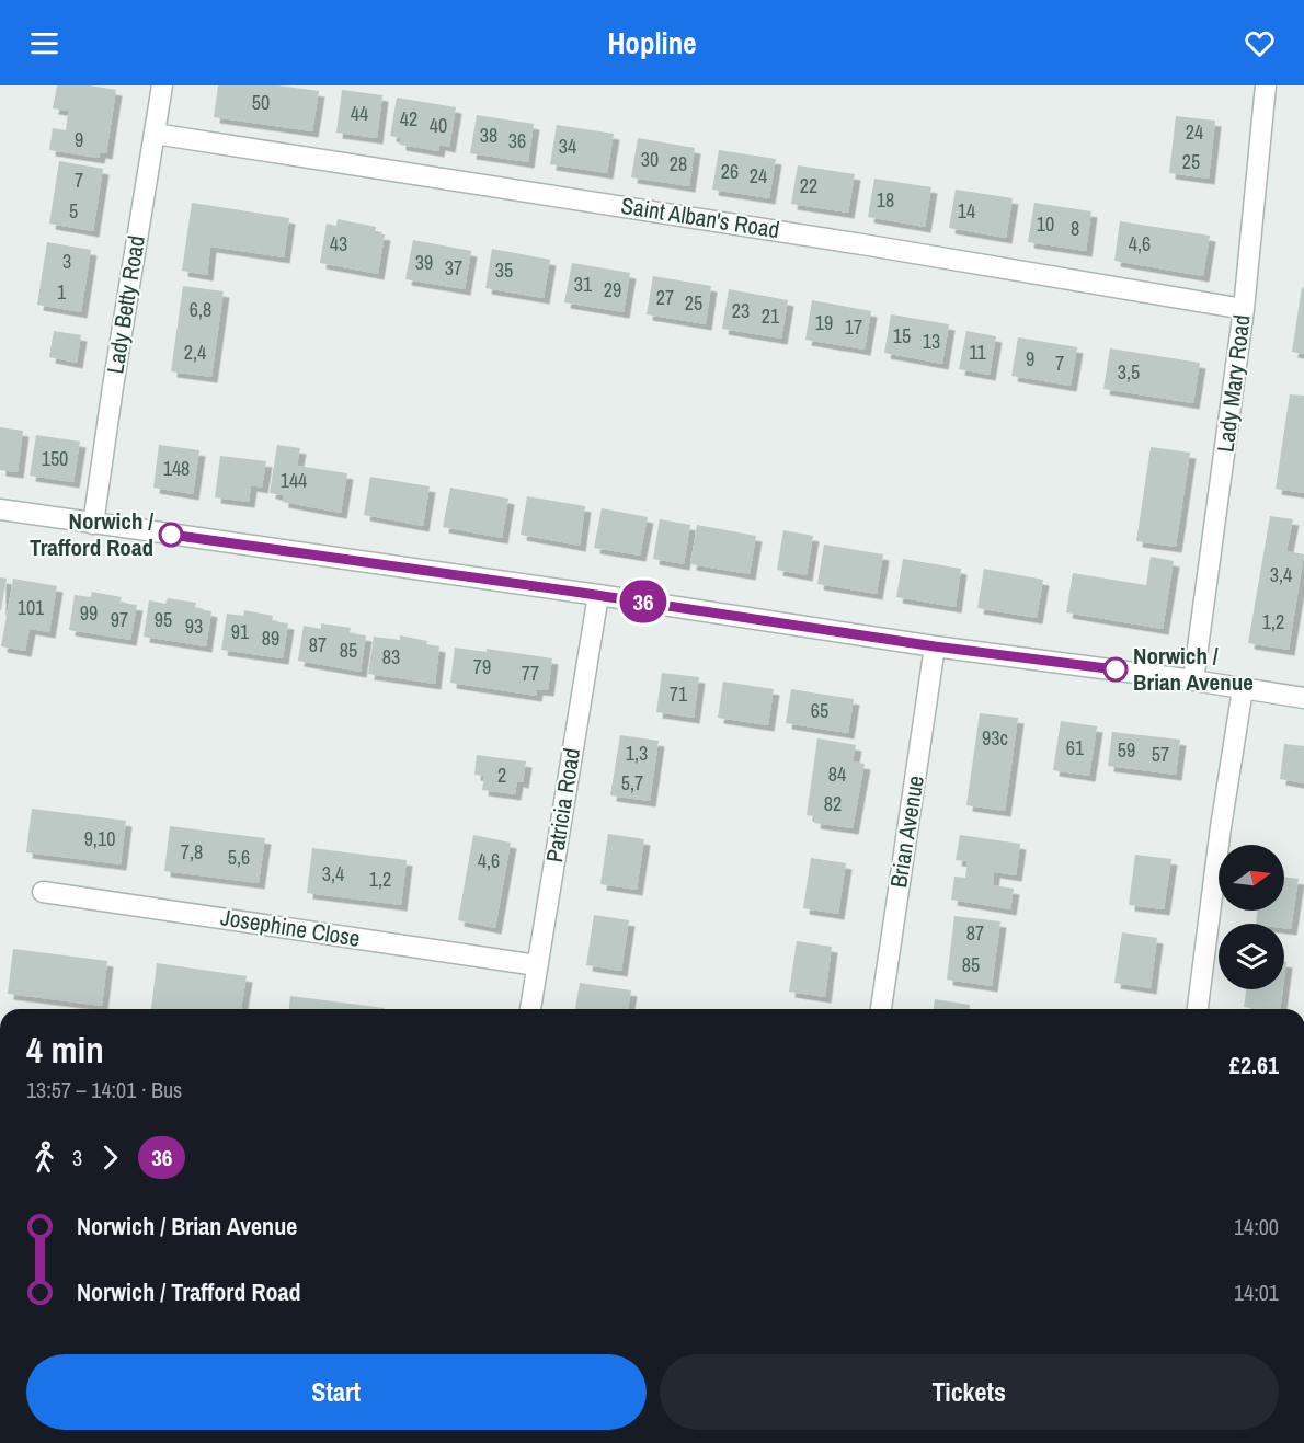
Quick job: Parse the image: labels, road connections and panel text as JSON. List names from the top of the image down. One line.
{"streets":{"street":["Saint Alban's Road","Lady Betty Road","Lady Mary Road","Patricia Road","Brian Avenue","Josephine Close"]},"crossings":[["Saint Alban's Road","Lady Betty Road"],["Saint Alban's Road","Lady Mary Road"],["Patricia Road","Josephine Close"]],"places":["Norwich / Trafford Road","Norwich / Brian Avenue"],"lines":["bus line 36"],"house_numbers":["50","44","42","40","24","38","9","36","34","30","25","28","26","24","7","22","18","5","14","10","8","43","4,6","3","39","37","35","31","29","1","27","25","6,8","23","21","19","17","15","13","2,4","11","9","7","3,5","150","148","144","3,4","101","99","97","95","1,2","93","91","89","87","85","83","79","77","71","65","93c","61","59","1,3","57","84","2","5,7","82","9,10","7,8","5,6","4,6","3,4","1,2","87","85"],"north":"right","page":{"header":"Hopline","on_map":"36","heading":["4 min","13:57 – 14:01 · Bus","£2.61"],"legs":["3","36"],"list":[{"name":"Norwich / Brian Avenue","value":"14:00"},{"name":"Norwich / Trafford Road","value":"14:01"}],"buttons":["Start","Tickets"]}}
